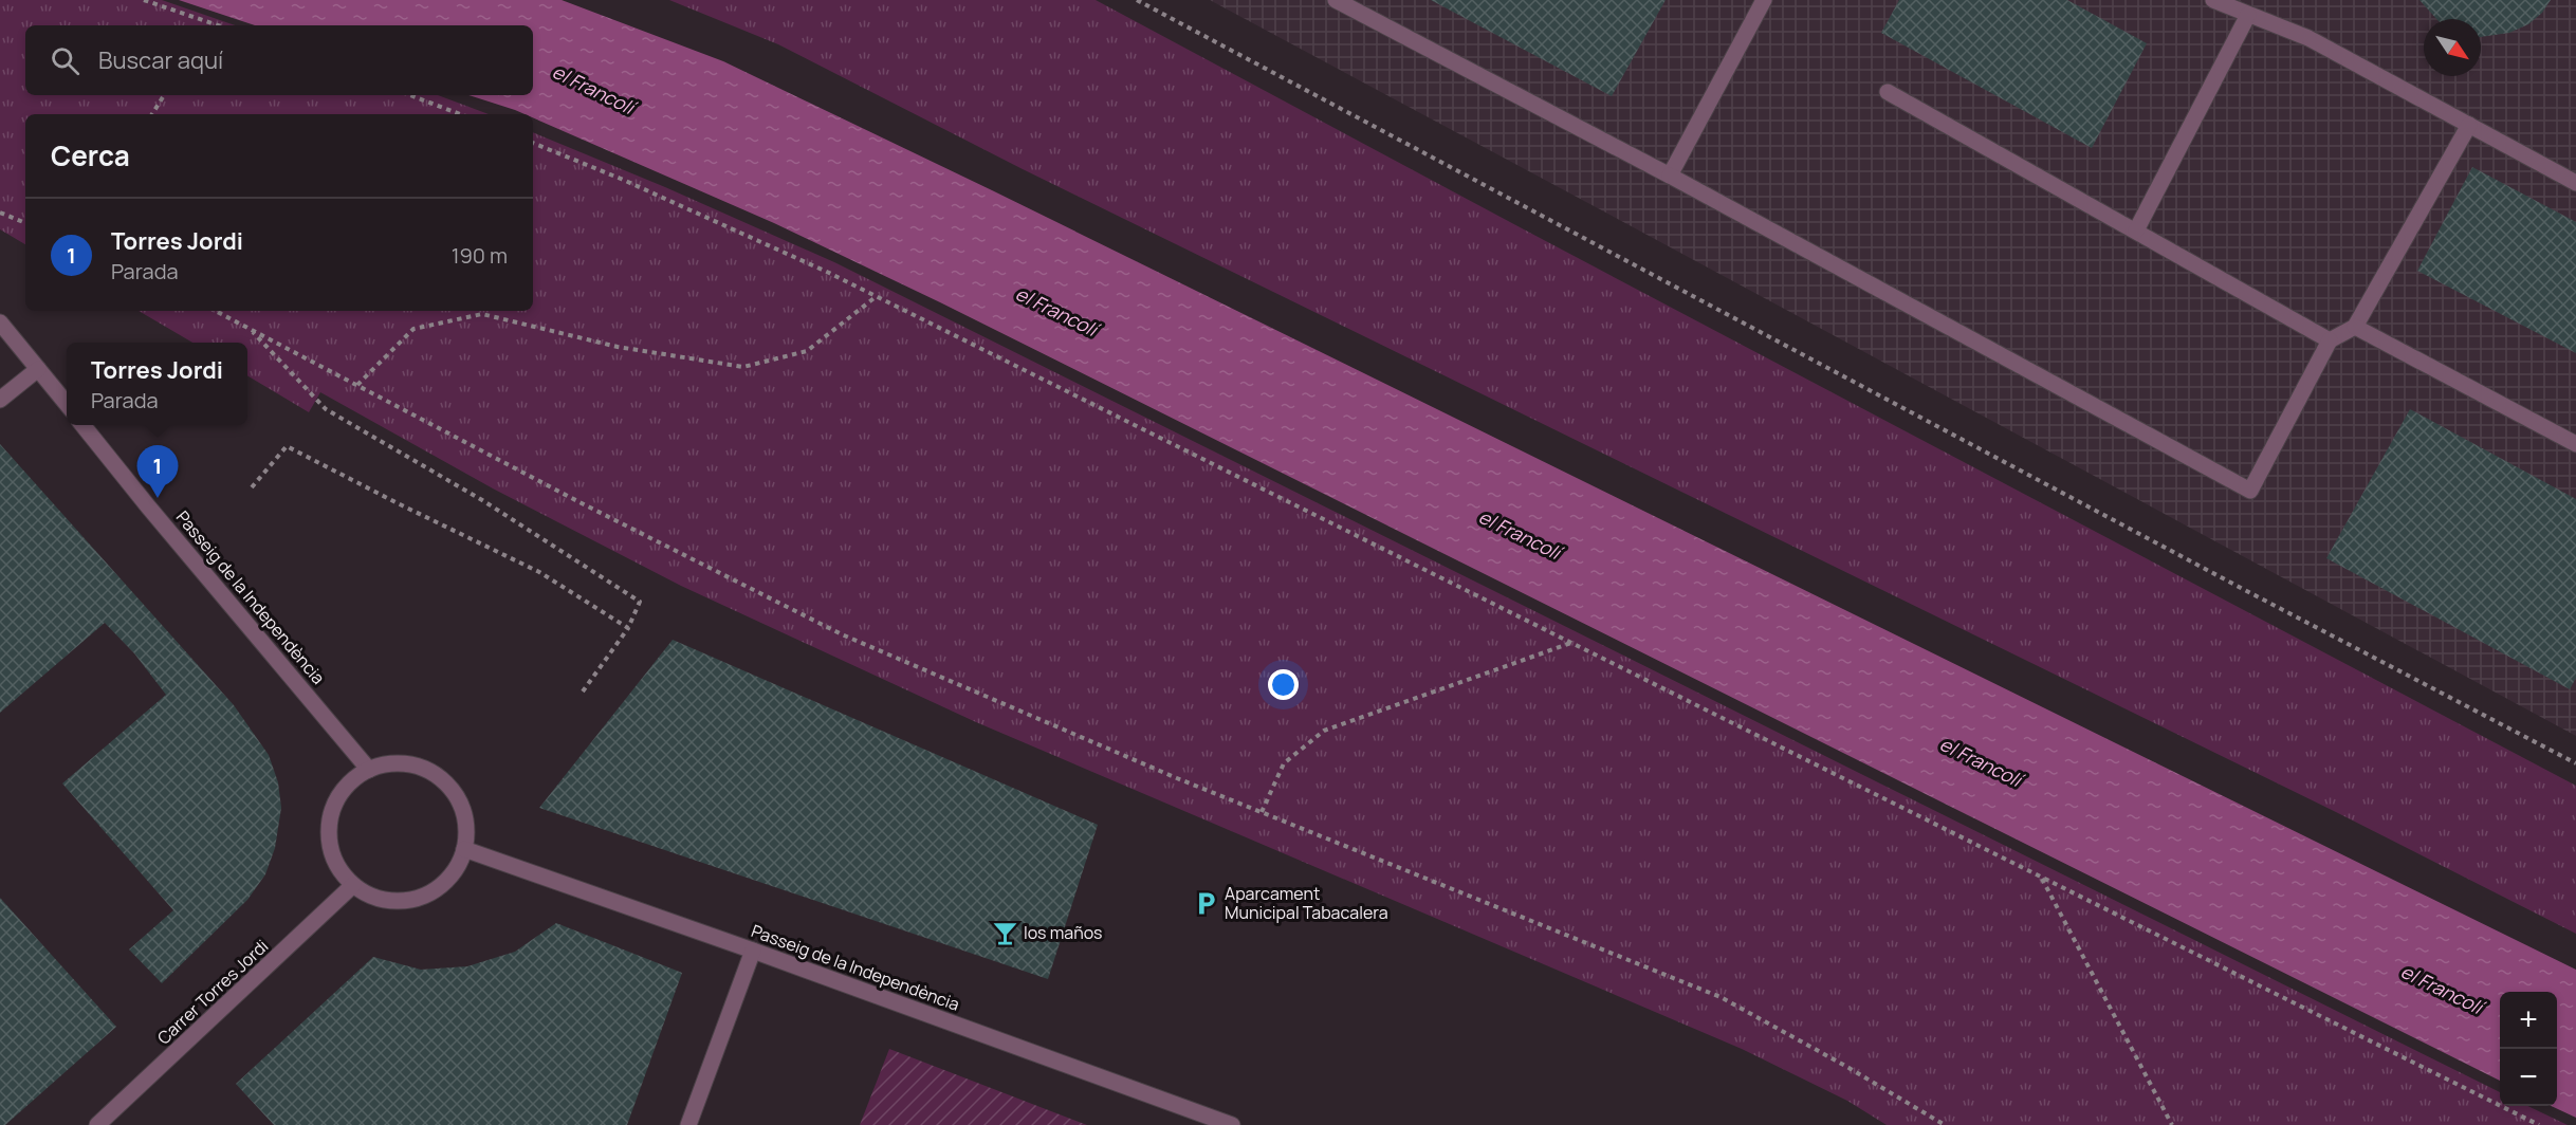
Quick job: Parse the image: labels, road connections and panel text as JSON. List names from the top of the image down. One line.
{"streets":{"street":["Passeig de la Independència","Carrer Torres Jordi"]},"crossings":[["Passeig de la Independència","Carrer Torres Jordi"]],"water":["el Francolí"],"places":{"parking":["Aparcament Municipal Tabacalera"],"bar":["los maños"]},"north":"bottom right","page":{"search":"Buscar aquí","heading":"Cerca","list":[{"mark":"1","name":"Torres Jordi","note":"Parada","value":"190 m"}],"popup":["Torres Jordi","Parada"],"pins":"1","map_buttons":["+","−"]}}
